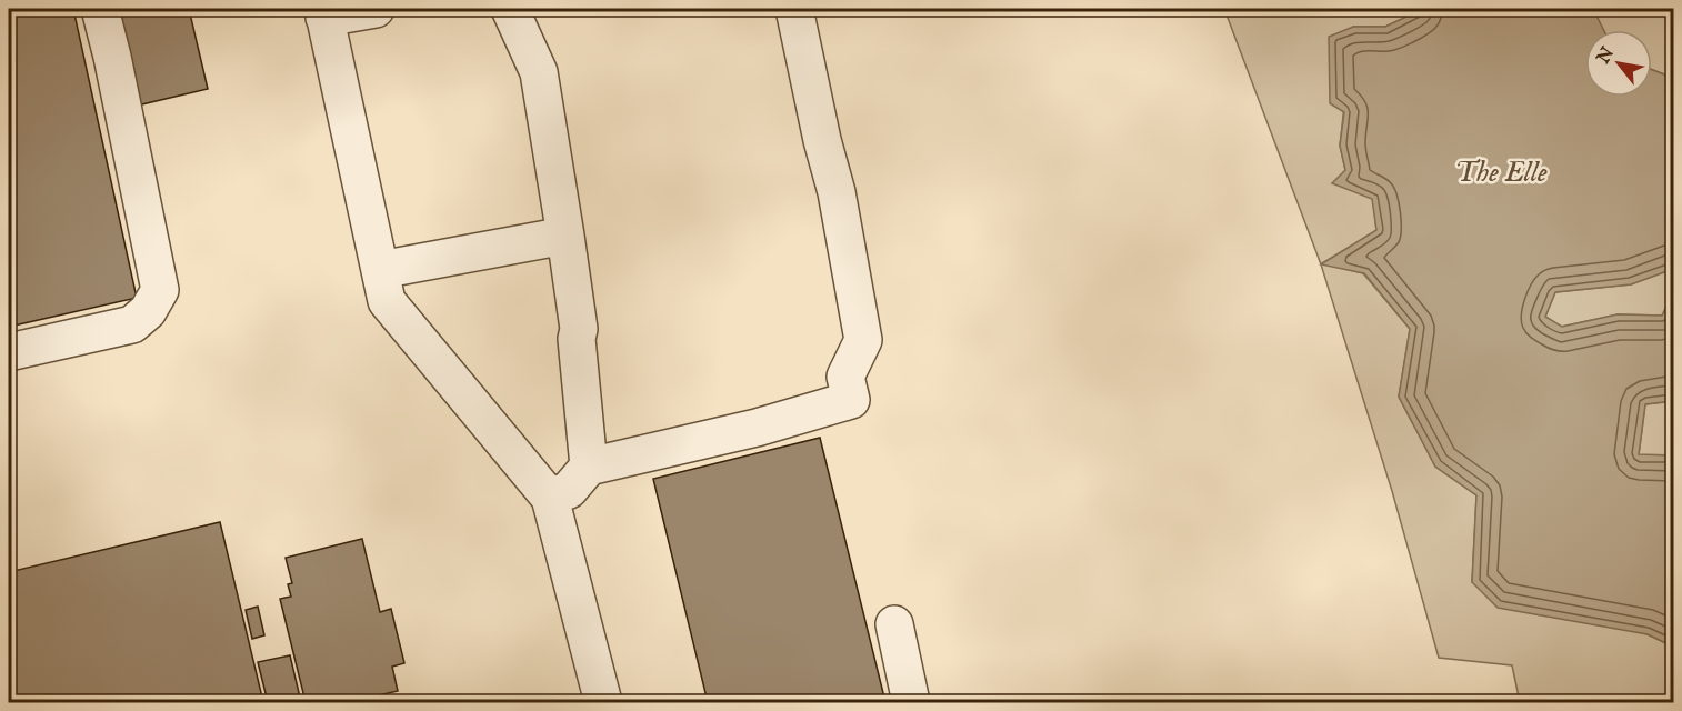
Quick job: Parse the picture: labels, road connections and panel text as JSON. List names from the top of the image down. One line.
{"water":["The Elle"],"north":"top left"}
